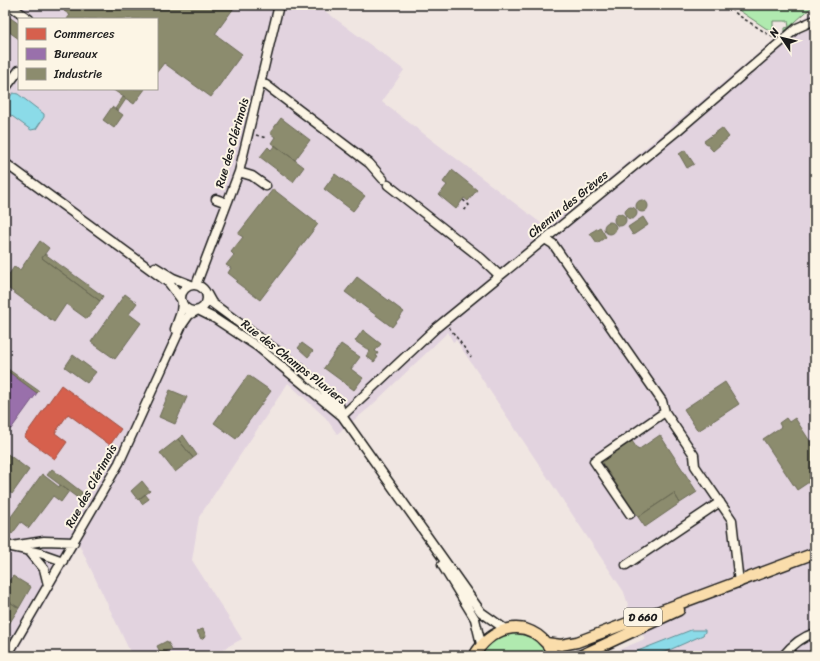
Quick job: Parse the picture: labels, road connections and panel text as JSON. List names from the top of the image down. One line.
{"streets":{"main road":["D 660"],"street":["Rue des Clérimois","Chemin des Grèves","Rue des Champs Pluviers"]},"crossings":[["Rue des Clérimois","Rue des Champs Pluviers"],["Chemin des Grèves","Rue des Champs Pluviers"]],"legend":["Commerces","Bureaux","Industrie"],"north":"top left"}
